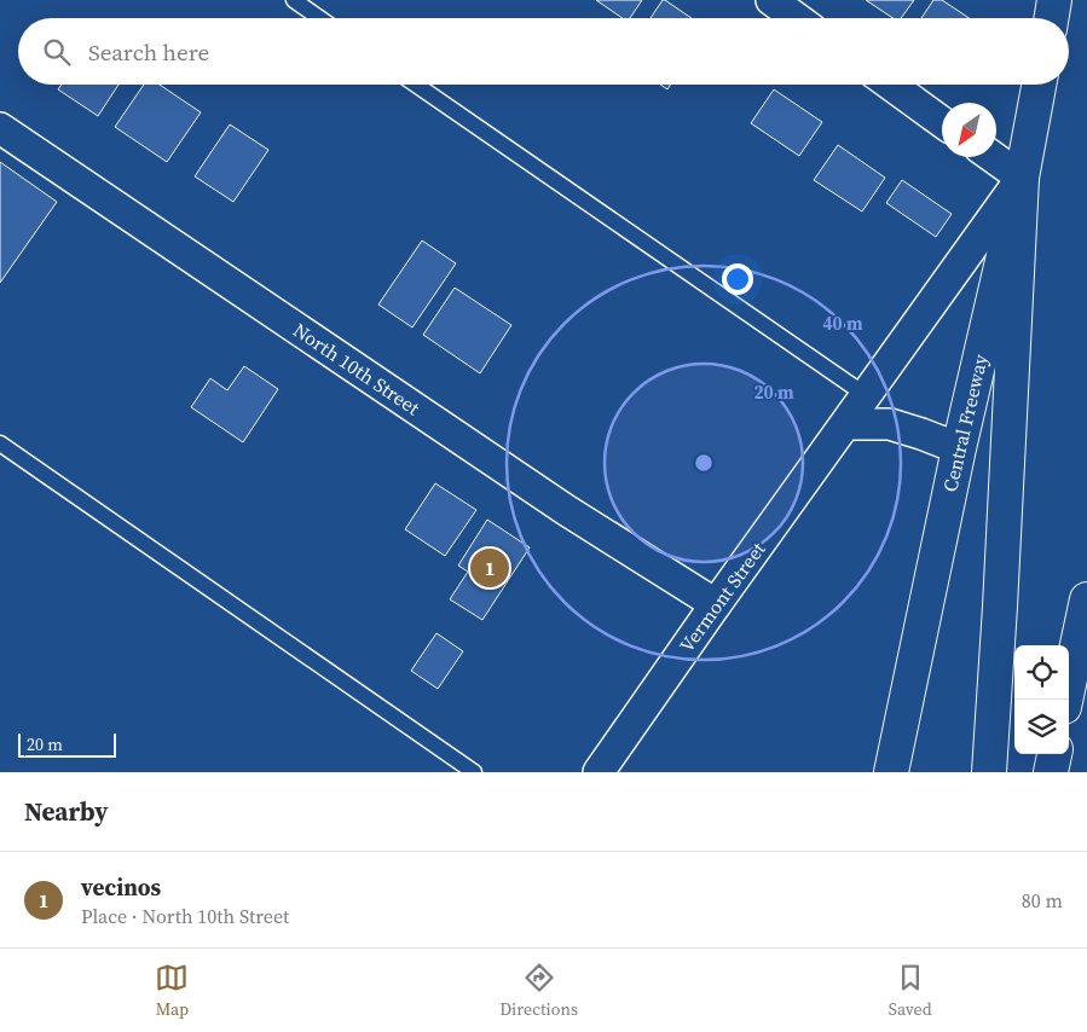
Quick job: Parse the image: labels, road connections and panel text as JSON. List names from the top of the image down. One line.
{"streets":{"main road":["Central Freeway"],"street":["North 10th Street","Vermont Street"]},"crossings":[["North 10th Street","Vermont Street"],["Central Freeway","Vermont Street"]],"scale_bar":"20 m","north":"bottom left","page":{"search":"Search here","pins":"1","scale":"20 m","heading":"Nearby","list":[{"mark":"1","name":"vecinos","note":"Place · North 10th Street","value":"80 m"}],"nav":["Map","Directions","Saved"]},"rings":["40 m","20 m"]}
